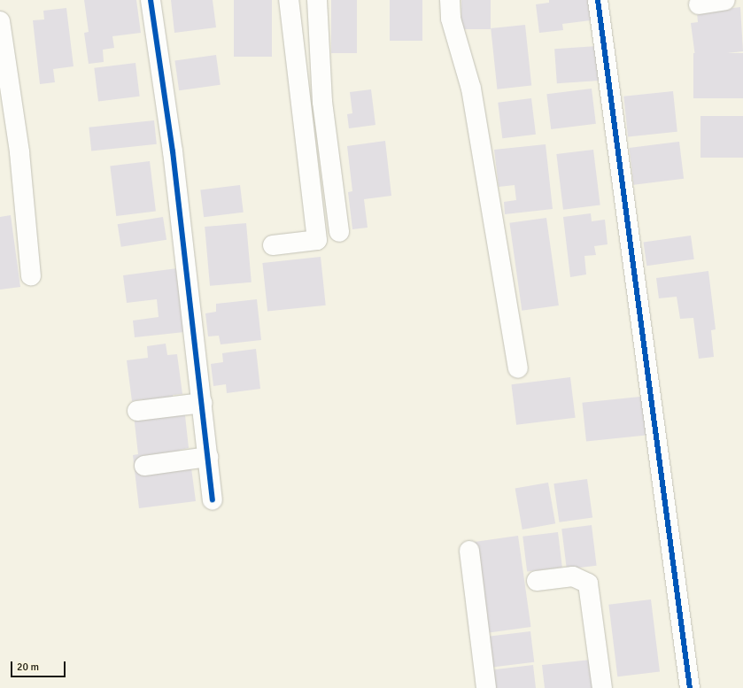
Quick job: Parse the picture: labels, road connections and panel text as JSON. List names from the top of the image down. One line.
{"scale_bar":"20 m"}
